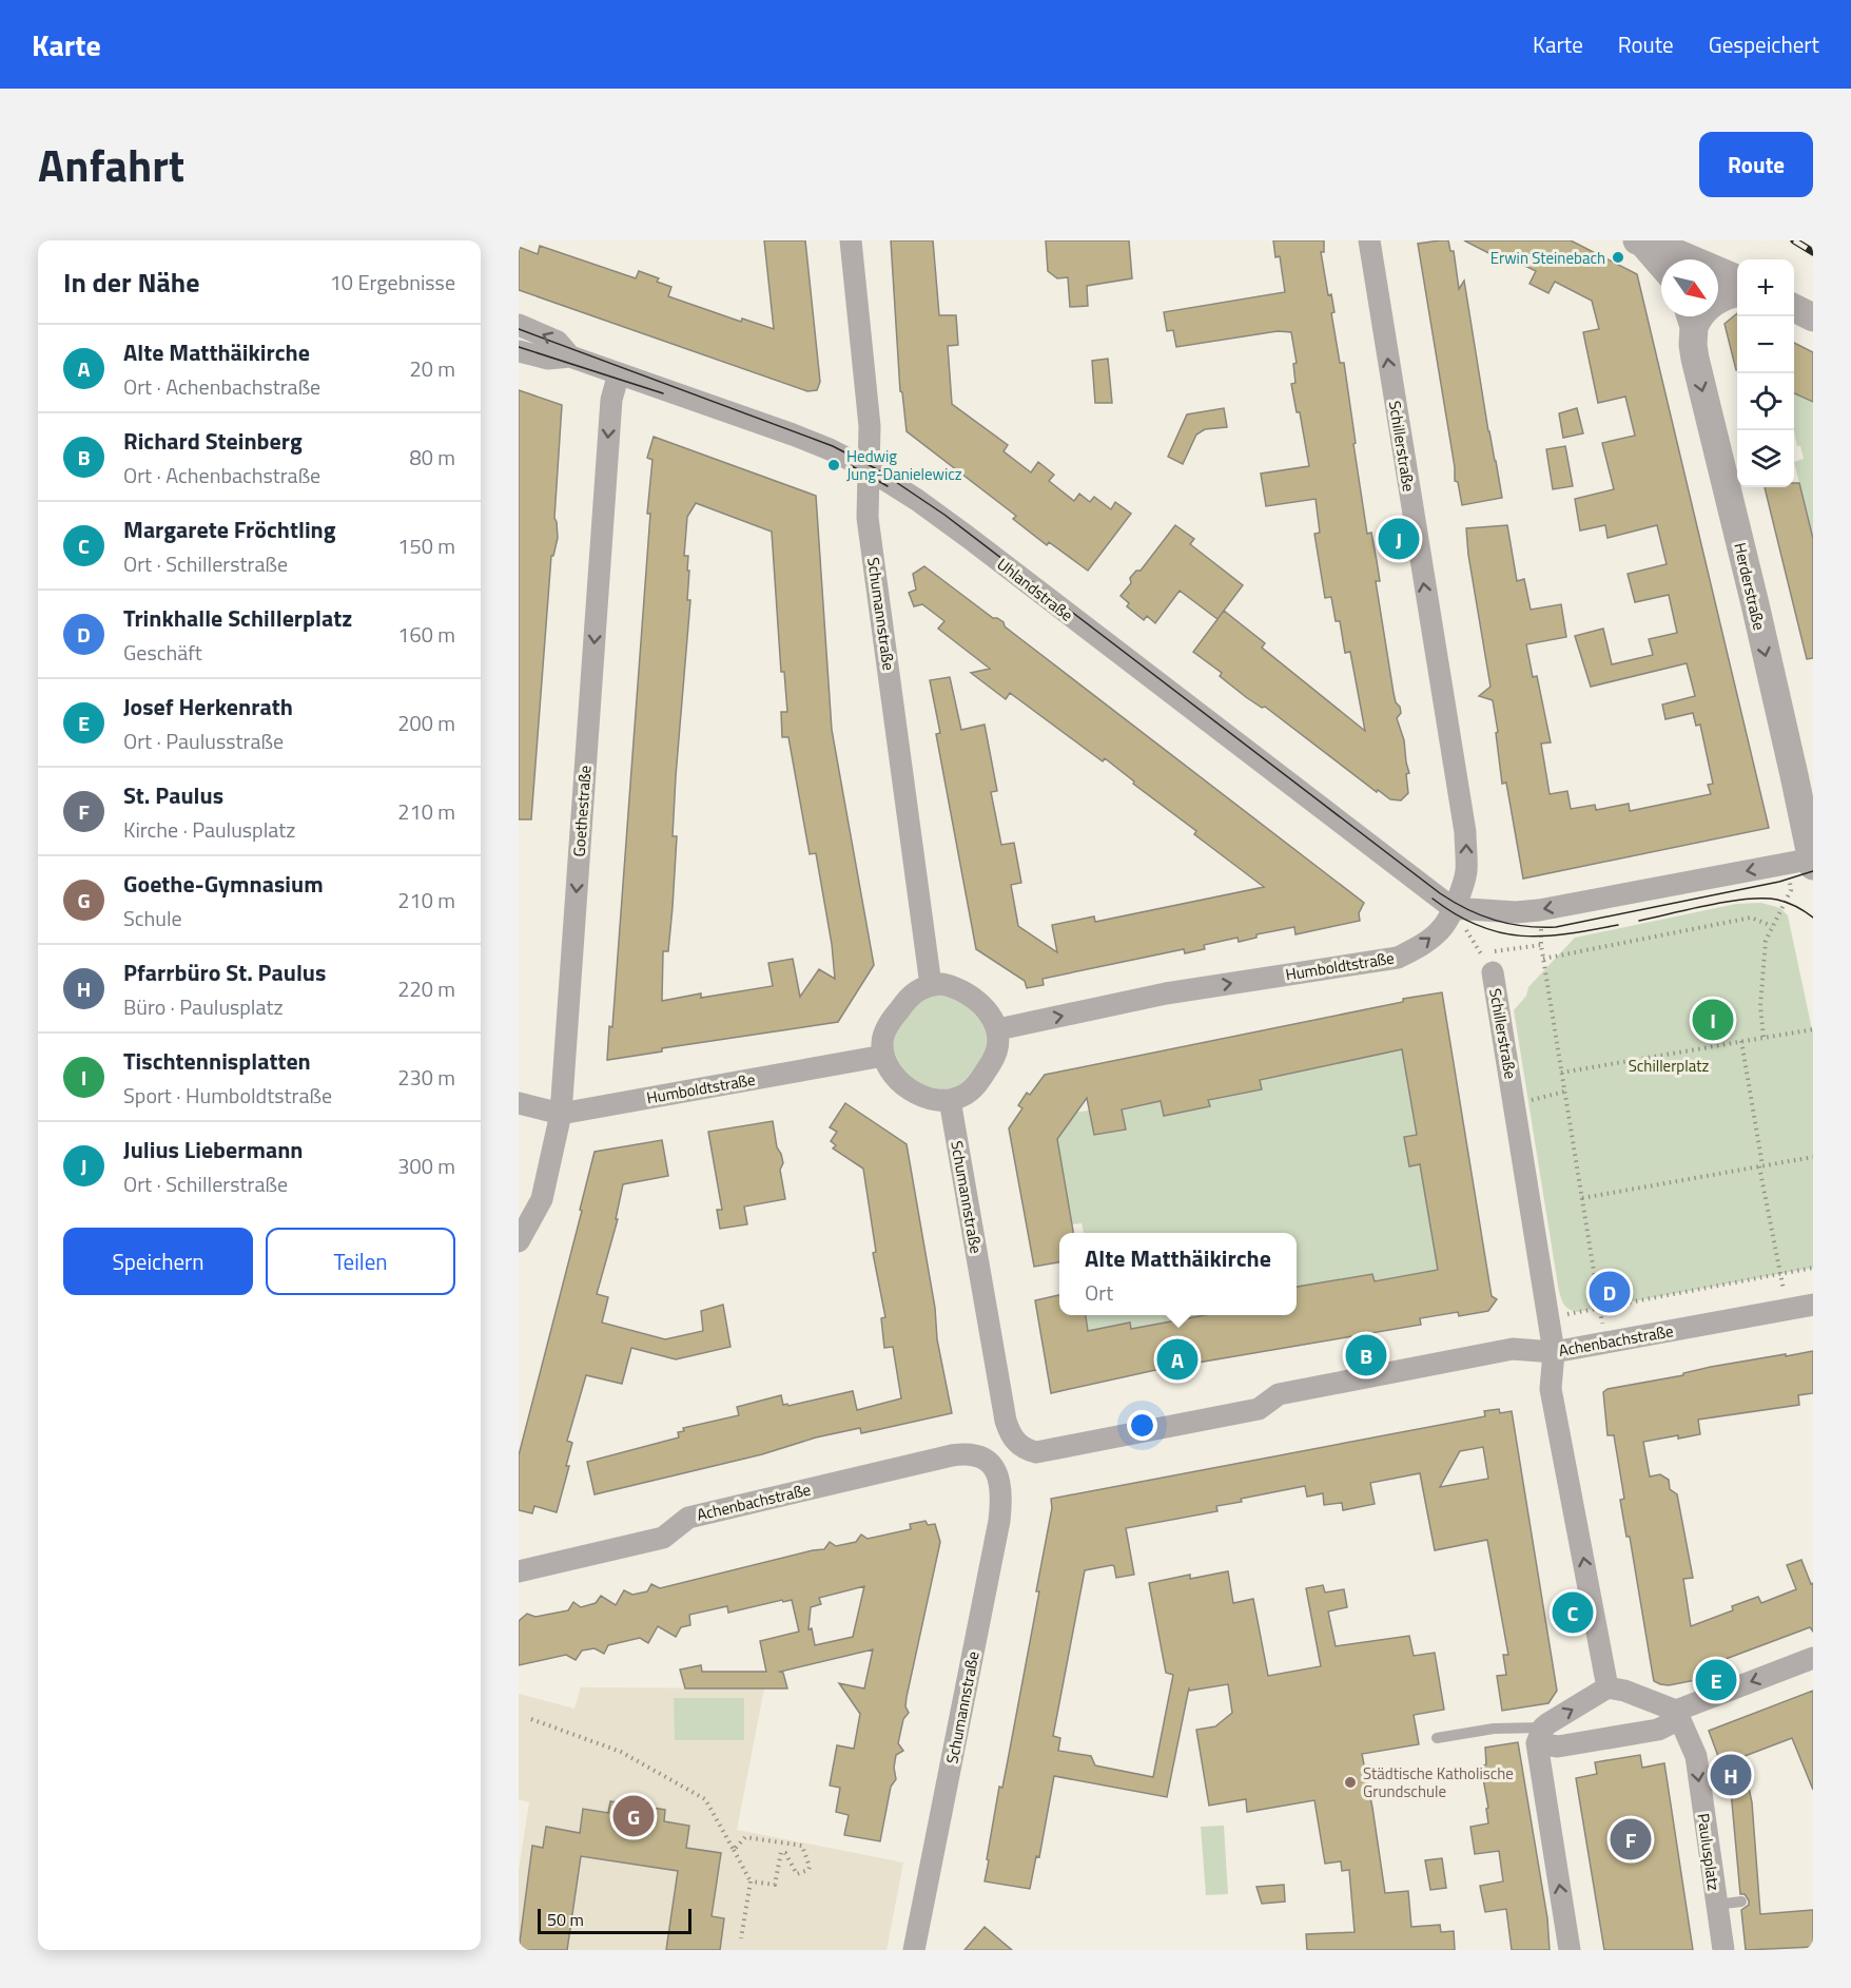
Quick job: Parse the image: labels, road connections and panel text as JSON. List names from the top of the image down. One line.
{"streets":{"street":["Schillerstraße","Herderstraße","Uhlandstraße","Schumannstraße","Goethestraße","Humboldtstraße","Achenbachstraße","Paulusplatz"]},"crossings":[["Schillerstraße","Uhlandstraße"],["Schillerstraße","Humboldtstraße"],["Schillerstraße","Achenbachstraße"],["Uhlandstraße","Schumannstraße"],["Uhlandstraße","Goethestraße"],["Uhlandstraße","Humboldtstraße"],["Schumannstraße","Humboldtstraße"],["Schumannstraße","Achenbachstraße"],["Goethestraße","Humboldtstraße"]],"one_way":["Schillerstraße","Herderstraße","Goethestraße","Humboldtstraße"],"parks":["Schillerplatz"],"places":["Erwin Steinebach","Hedwig Jung-Danielewicz","Städtische Katholische Grundschule"],"scale_bar":"50 m","north":"bottom right","page":{"header":"Karte","nav":["Karte","Route","Gespeichert"],"title":"Anfahrt","buttons":["Route",["Speichern","Teilen"]],"heading":["In der Nähe","10 Ergebnisse"],"map_buttons":["+","−"],"list":[{"mark":"A","name":"Alte Matthäikirche","note":"Ort · Achenbachstraße","value":"20 m"},{"mark":"B","name":"Richard Steinberg","note":"Ort · Achenbachstraße","value":"80 m"},{"mark":"C","name":"Margarete Fröchtling","note":"Ort · Schillerstraße","value":"150 m"},{"mark":"D","name":"Trinkhalle Schillerplatz","note":"Geschäft","value":"160 m"},{"mark":"E","name":"Josef Herkenrath","note":"Ort · Paulusstraße","value":"200 m"},{"mark":"F","name":"St. Paulus","note":"Kirche · Paulusplatz","value":"210 m"},{"mark":"G","name":"Goethe-Gymnasium","note":"Schule","value":"210 m"},{"mark":"H","name":"Pfarrbüro St. Paulus","note":"Büro · Paulusplatz","value":"220 m"},{"mark":"I","name":"Tischtennisplatten","note":"Sport · Humboldtstraße","value":"230 m"},{"mark":"J","name":"Julius Liebermann","note":"Ort · Schillerstraße","value":"300 m"}],"pins":["J","I","D","B","A","C","E","H","G","F"],"popup":["Alte Matthäikirche","Ort"],"scale":"50 m"}}
